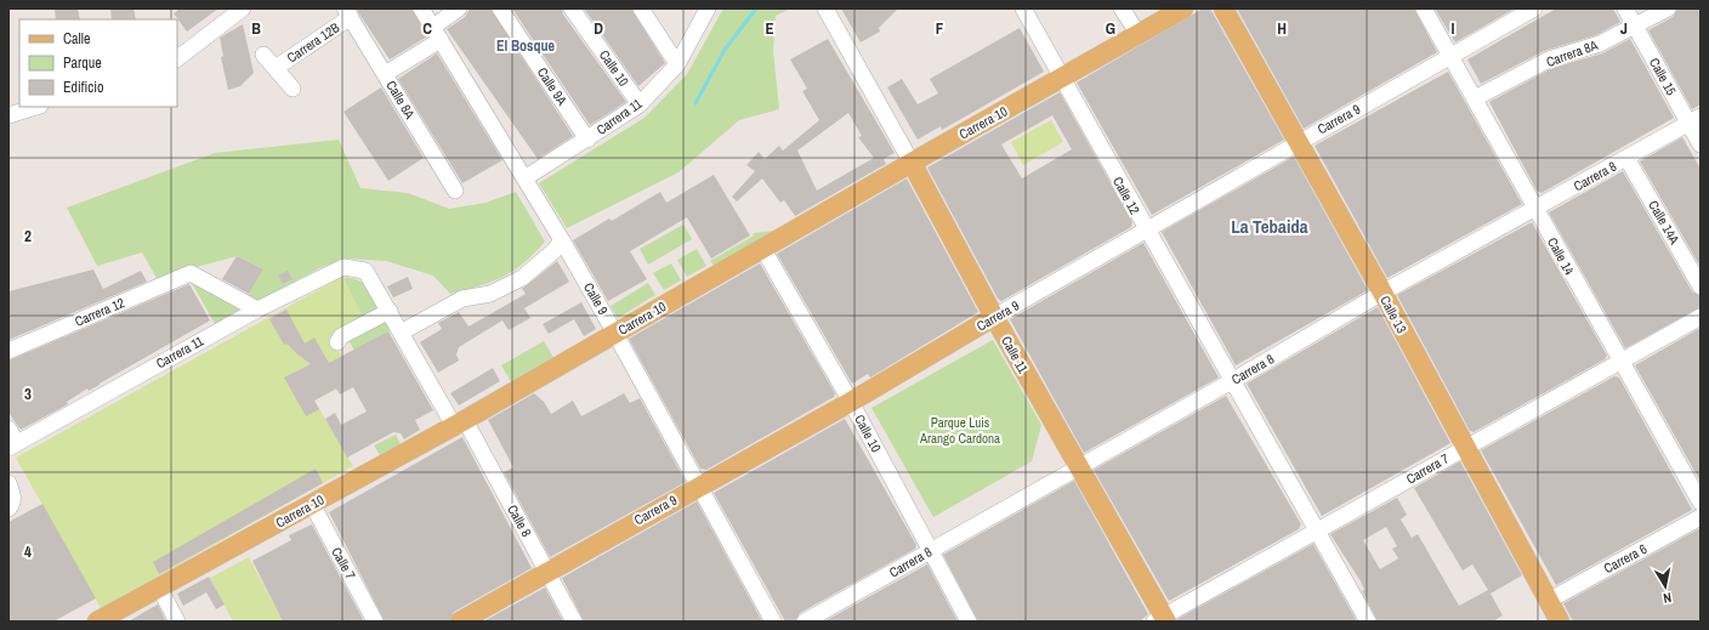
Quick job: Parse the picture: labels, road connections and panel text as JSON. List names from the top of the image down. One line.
{"streets":{"main road":["Carrera 9","Carrera 10","Calle 13","Calle 11"],"street":["Carrera 12B","Carrera 8A","Calle 10","Calle 15","Calle 9A","Calle 8A","Carrera 11","Carrera 8","Calle 12","Calle 14A","Calle 14","Calle 9","Carrera 12","Carrera 7","Calle 8","Carrera 6","Calle 7"]},"crossings":[["Carrera 12B","Calle 8A"],["Carrera 8A","Calle 15"],["Carrera 8A","Calle 14"],["Calle 10","Carrera 11"],["Calle 10","Carrera 9"],["Calle 10","Carrera 10"],["Calle 10","Carrera 8"],["Calle 15","Carrera 8"],["Calle 9A","Carrera 11"],["Carrera 11","Calle 9"],["Carrera 11","Carrera 12"],["Carrera 11","Calle 8"],["Carrera 9","Calle 12"],["Carrera 9","Calle 14"],["Carrera 9","Calle 9"],["Carrera 9","Calle 13"],["Carrera 9","Calle 11"],["Carrera 9","Calle 8"],["Carrera 10","Calle 12"],["Carrera 10","Calle 9"],["Carrera 10","Calle 11"],["Carrera 10","Calle 8"],["Carrera 10","Calle 7"],["Carrera 8","Calle 12"],["Carrera 8","Calle 14A"],["Carrera 8","Calle 14"],["Carrera 8","Calle 13"],["Carrera 8","Calle 11"],["Calle 12","Carrera 7"],["Calle 14","Carrera 7"],["Calle 13","Carrera 7"],["Calle 13","Carrera 6"],["Calle 11","Carrera 7"]],"districts":["El Bosque","La Tebaida"],"parks":["Parque Luis Arango Cardona"],"legend":["Calle","Parque","Edificio"],"north":"bottom","grid":{"columns":["B","C","D","E","F","G","H","I","J"],"rows":["2","3","4"]}}
